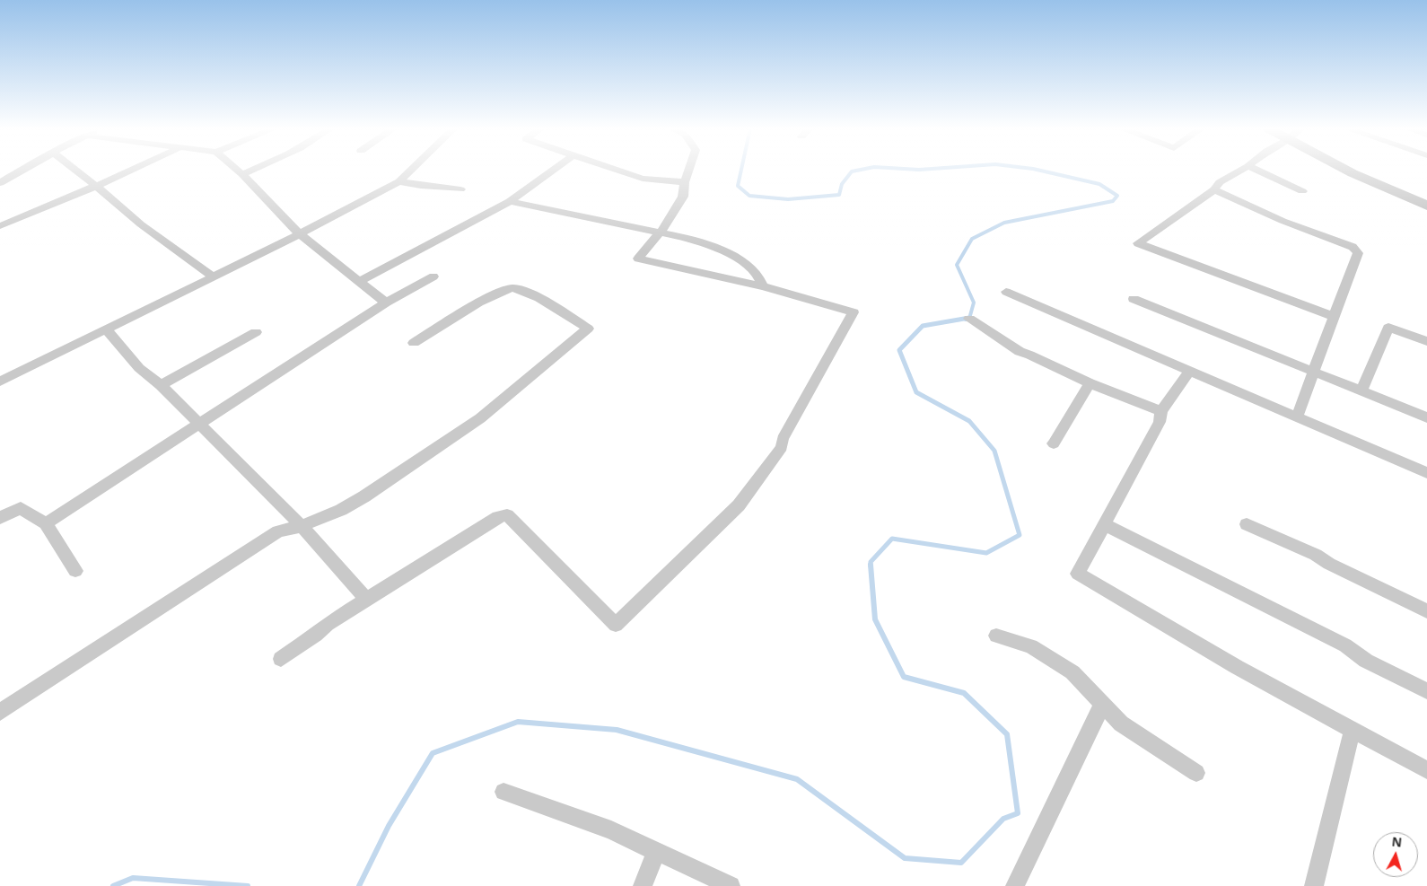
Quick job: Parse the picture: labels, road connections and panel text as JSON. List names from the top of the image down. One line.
{"north":"top"}
